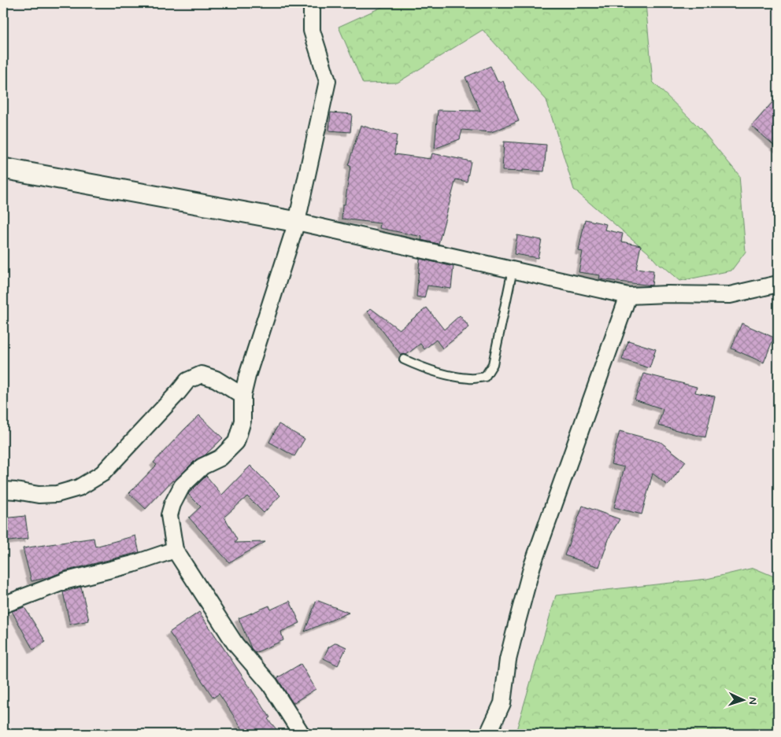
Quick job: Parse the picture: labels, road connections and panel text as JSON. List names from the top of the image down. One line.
{"north":"right"}
